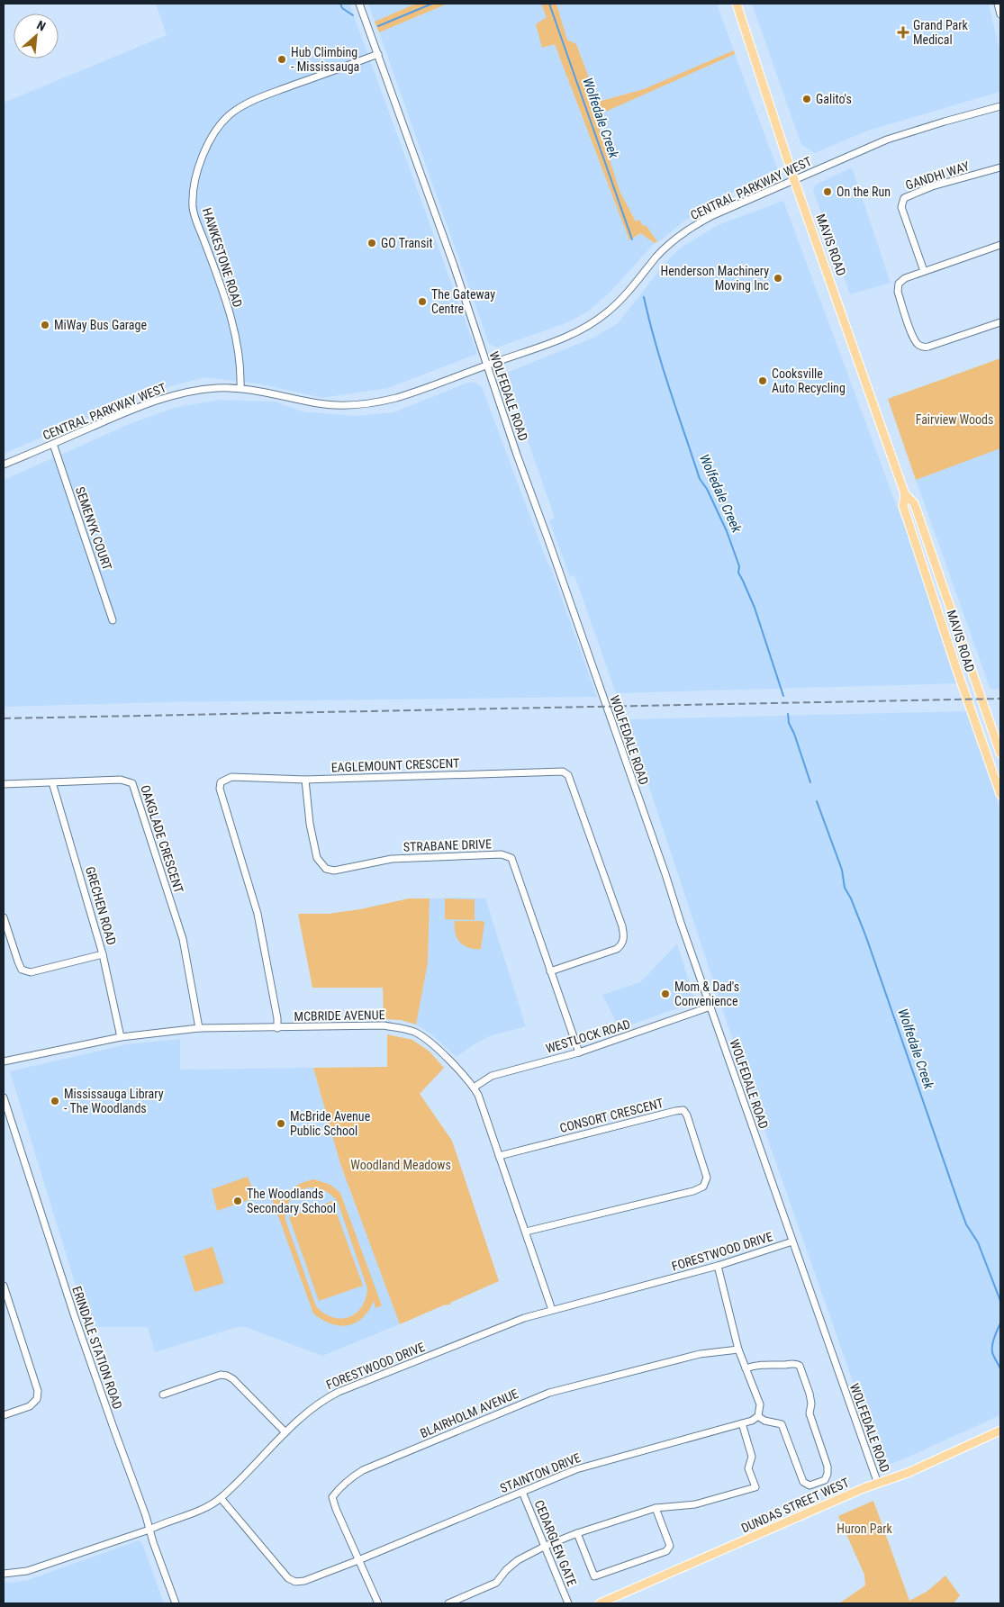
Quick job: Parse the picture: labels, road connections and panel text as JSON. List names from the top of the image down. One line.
{"streets":{"main road":["MAVIS ROAD","DUNDAS STREET WEST"],"street":["GANDHI WAY","CENTRAL PARKWAY WEST","HAWKESTONE ROAD","WOLFEDALE ROAD","SEMENYK COURT","EAGLEMOUNT CRESCENT","OAKGLADE CRESCENT","STRABANE DRIVE","GRECHEN ROAD","MCBRIDE AVENUE","WESTLOCK ROAD","CONSORT CRESCENT","FORESTWOOD DRIVE","ERINDALE STATION ROAD","BLAIRHOLM AVENUE","STAINTON DRIVE","CEDARGLEN GATE"]},"crossings":[["CENTRAL PARKWAY WEST","MAVIS ROAD"],["CENTRAL PARKWAY WEST","HAWKESTONE ROAD"],["CENTRAL PARKWAY WEST","WOLFEDALE ROAD"],["CENTRAL PARKWAY WEST","SEMENYK COURT"],["HAWKESTONE ROAD","WOLFEDALE ROAD"],["WOLFEDALE ROAD","WESTLOCK ROAD"],["WOLFEDALE ROAD","FORESTWOOD DRIVE"],["WOLFEDALE ROAD","DUNDAS STREET WEST"],["EAGLEMOUNT CRESCENT","STRABANE DRIVE"],["EAGLEMOUNT CRESCENT","MCBRIDE AVENUE"],["OAKGLADE CRESCENT","GRECHEN ROAD"],["OAKGLADE CRESCENT","MCBRIDE AVENUE"],["STRABANE DRIVE","WESTLOCK ROAD"],["GRECHEN ROAD","MCBRIDE AVENUE"],["MCBRIDE AVENUE","WESTLOCK ROAD"],["MCBRIDE AVENUE","CONSORT CRESCENT"],["MCBRIDE AVENUE","FORESTWOOD DRIVE"],["FORESTWOOD DRIVE","ERINDALE STATION ROAD"],["FORESTWOOD DRIVE","STAINTON DRIVE"],["BLAIRHOLM AVENUE","STAINTON DRIVE"],["STAINTON DRIVE","CEDARGLEN GATE"]],"water":["Wolfedale Creek"],"parks":["Fairview Woods","Woodland Meadows","Huron Park"],"places":{"health":["Grand Park Medical"],"other":["Hub Climbing - Mississauga","Galito's","On the Run","GO Transit","Henderson Machinery Moving Inc","The Gateway Centre","MiWay Bus Garage","Cooksville Auto Recycling","Mom & Dad's Convenience","Mississauga Library - The Woodlands","McBride Avenue Public School","The Woodlands Secondary School"]},"north":"top right"}
